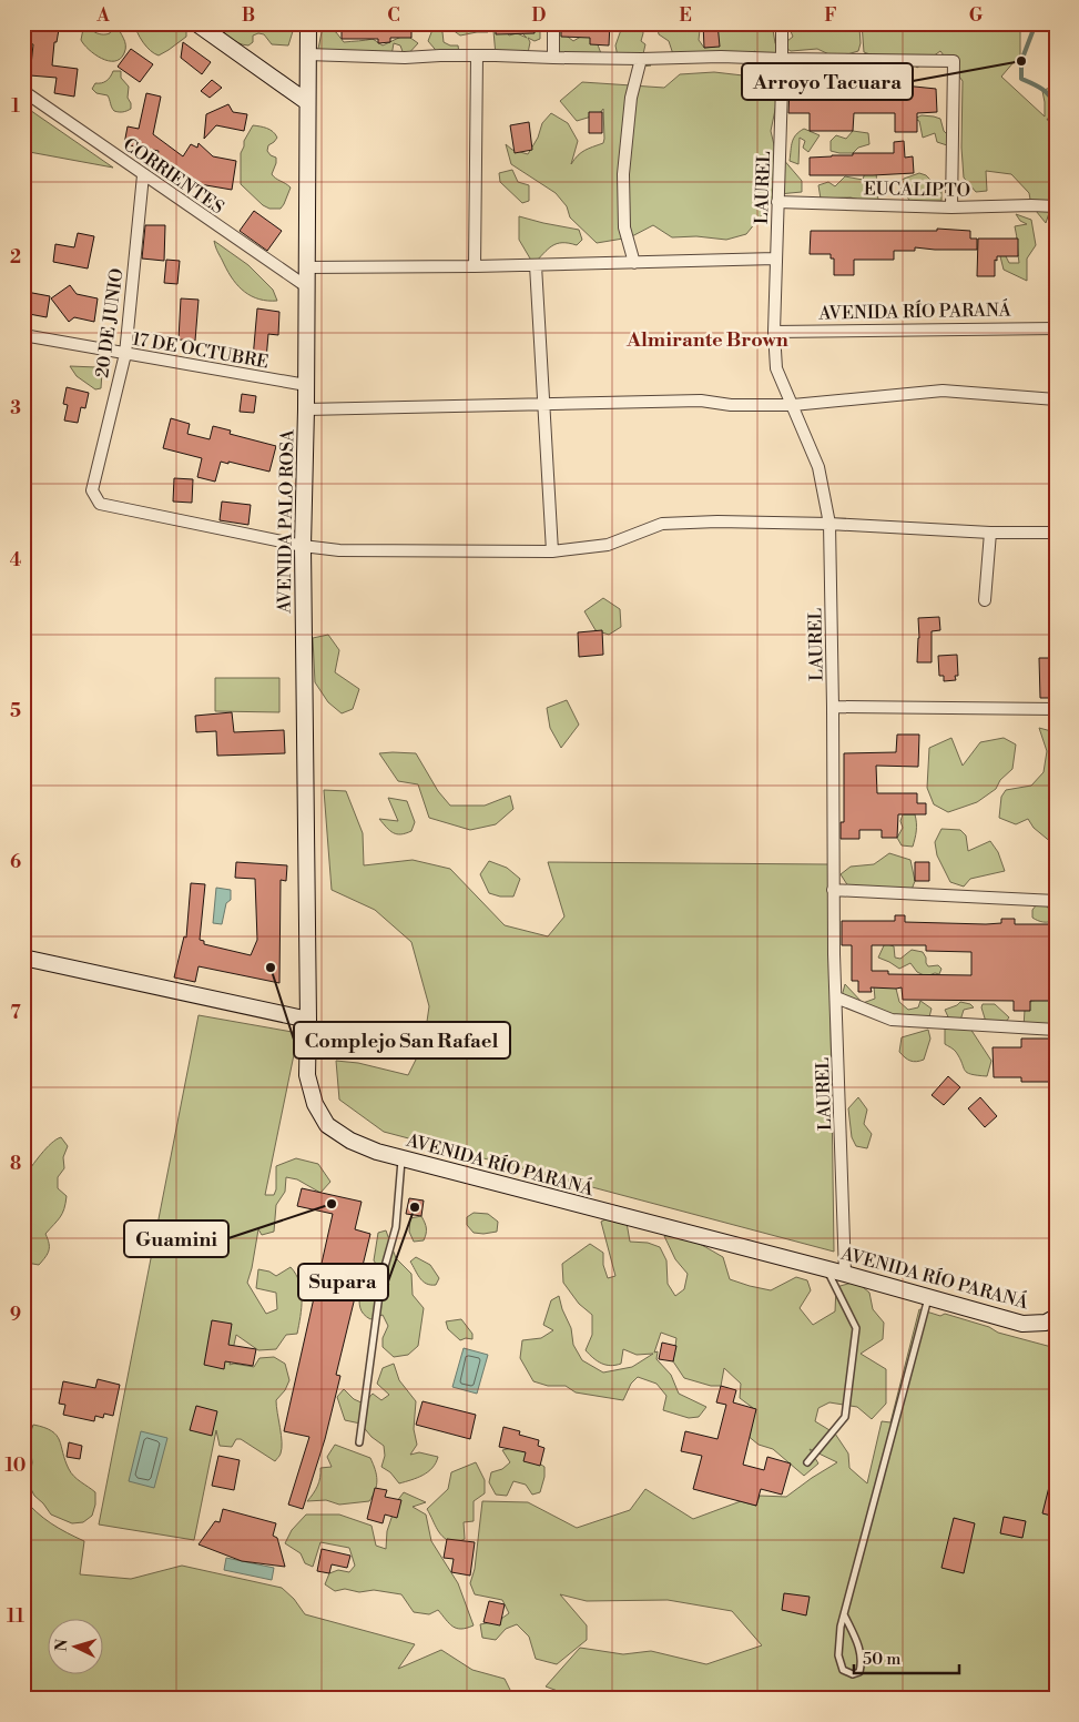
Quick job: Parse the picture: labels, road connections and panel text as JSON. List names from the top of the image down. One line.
{"streets":{"main road":["AVENIDA RÍO PARANÁ","AVENIDA PALO ROSA"],"street":["CORRIENTES","LAUREL","EUCALIPTO","20 DE JUNIO","17 DE OCTUBRE"]},"crossings":[["CORRIENTES","20 DE JUNIO"],["CORRIENTES","AVENIDA PALO ROSA"],["LAUREL","EUCALIPTO"],["LAUREL","AVENIDA RÍO PARANÁ"],["AVENIDA RÍO PARANÁ","AVENIDA PALO ROSA"],["20 DE JUNIO","17 DE OCTUBRE"],["20 DE JUNIO","AVENIDA PALO ROSA"],["17 DE OCTUBRE","AVENIDA PALO ROSA"]],"districts":["Almirante Brown"],"places":["Arroyo Tacuara","Complejo San Rafael","Guamini","Supara"],"scale_bar":"50 m","north":"left","grid":{"columns":["A","B","C","D","E","F","G"],"rows":["1","2","3","4","5","6","7","8","9","10","11"]}}
